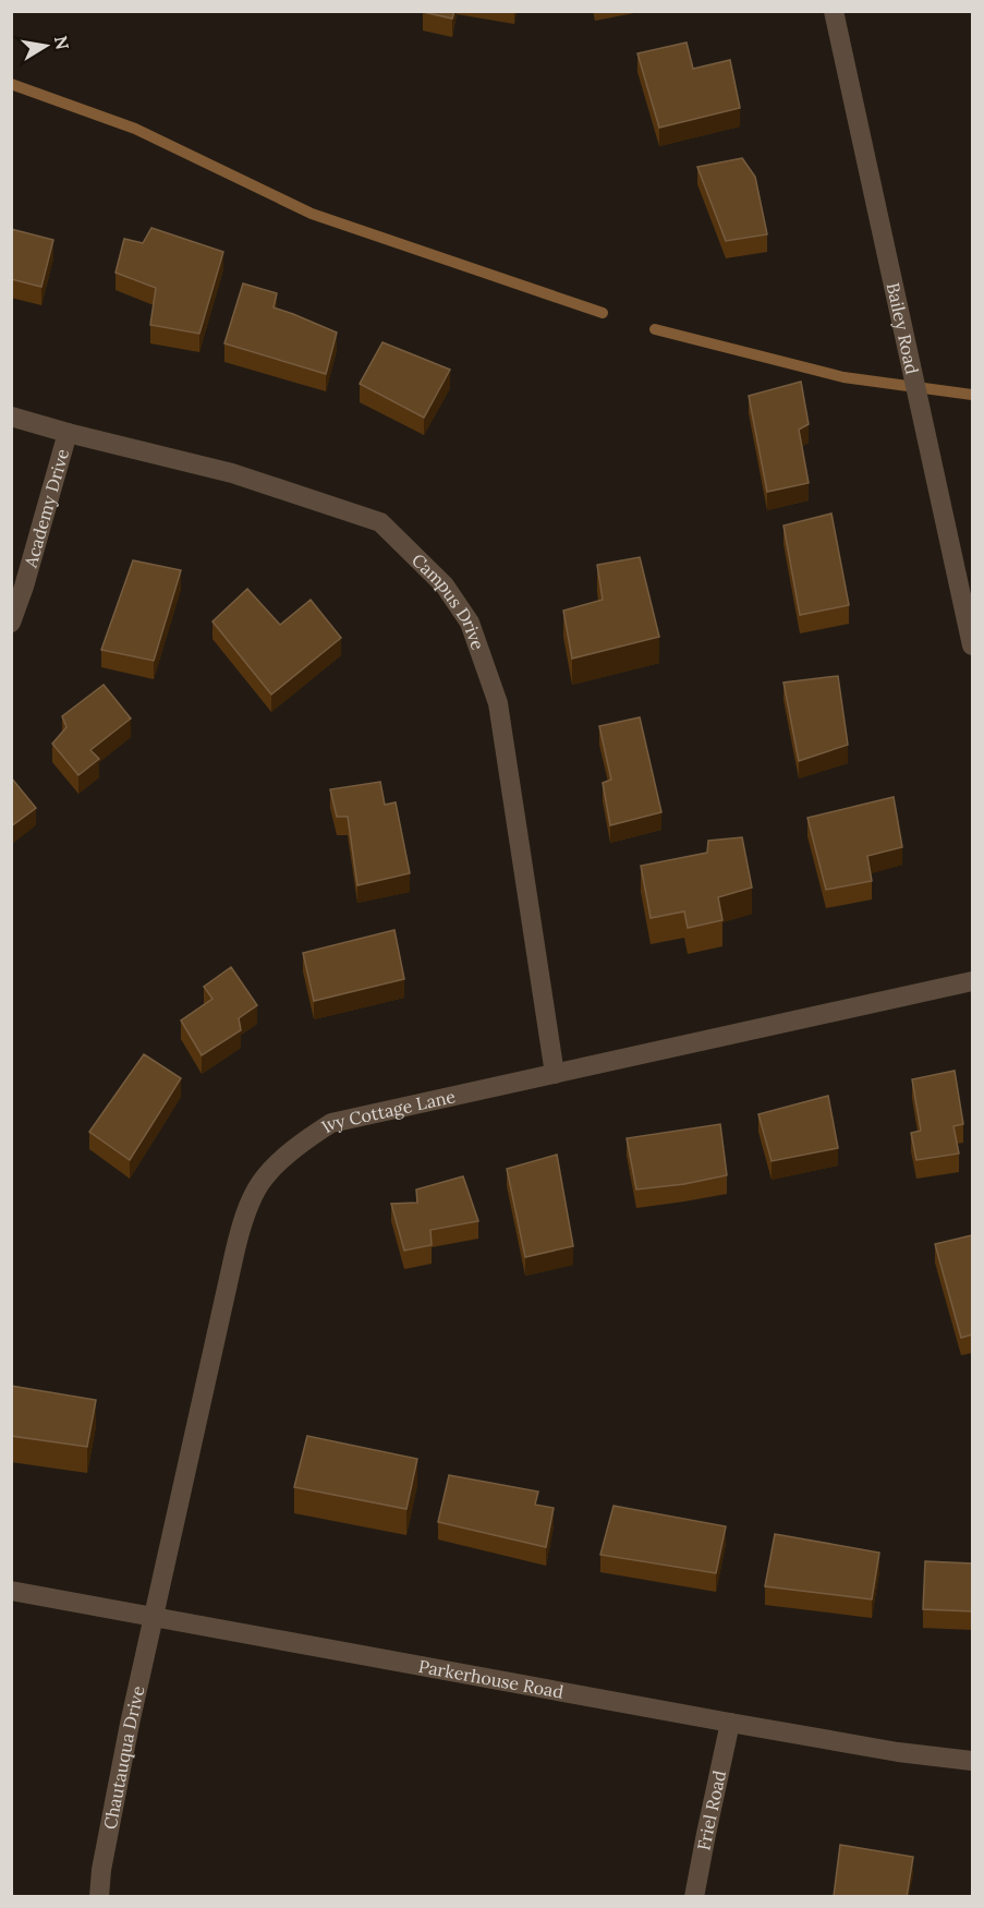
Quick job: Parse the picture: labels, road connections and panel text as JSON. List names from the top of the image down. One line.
{"streets":{"street":["Bailey Road","Academy Drive","Campus Drive","Ivy Cottage Lane","Parkerhouse Road","Chautauqua Drive","Friel Road"]},"crossings":[["Academy Drive","Campus Drive"],["Campus Drive","Ivy Cottage Lane"],["Ivy Cottage Lane","Parkerhouse Road"],["Ivy Cottage Lane","Chautauqua Drive"],["Parkerhouse Road","Chautauqua Drive"],["Parkerhouse Road","Friel Road"]],"north":"right"}
